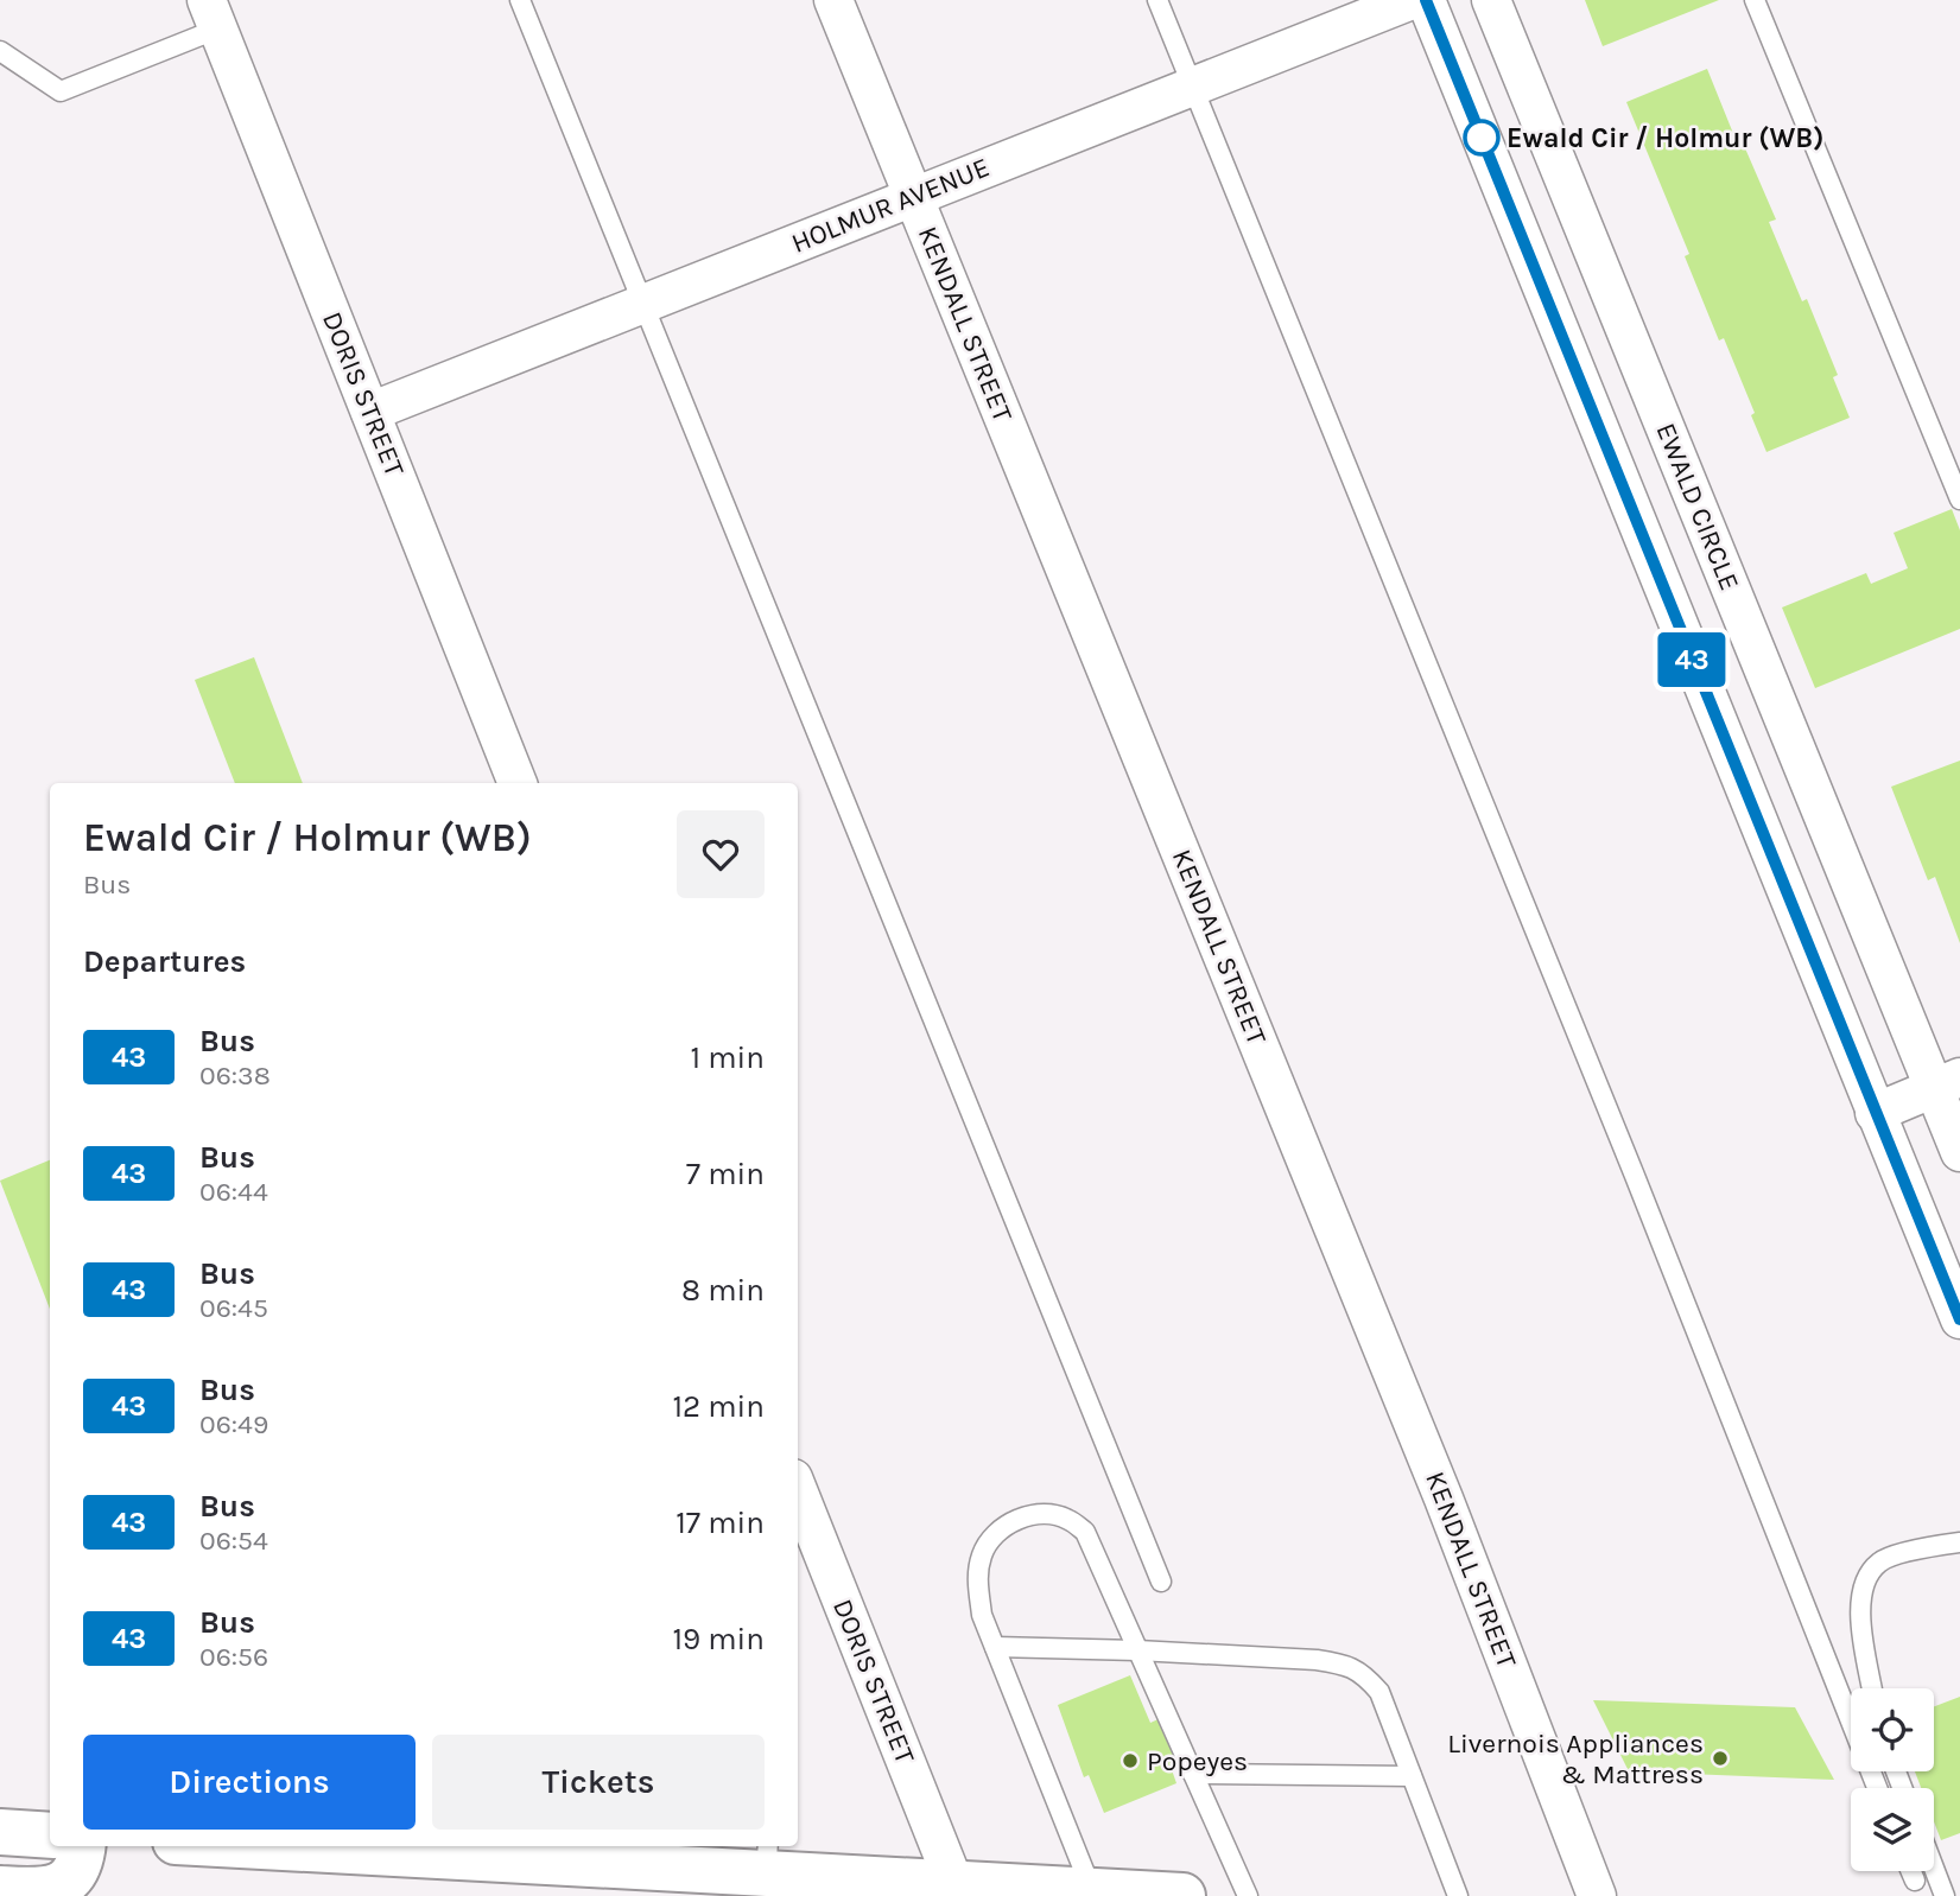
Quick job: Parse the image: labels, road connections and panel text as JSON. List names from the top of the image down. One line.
{"streets":{"street":["HOLMUR AVENUE","KENDALL STREET","DORIS STREET","EWALD CIRCLE"]},"crossings":[["HOLMUR AVENUE","KENDALL STREET"],["HOLMUR AVENUE","DORIS STREET"]],"places":["Ewald Cir / Holmur (WB)","Livernois Appliances & Mattress","Popeyes"],"lines":["bus line 43"],"page":{"on_map":"43","heading":[["Ewald Cir / Holmur (WB)","Bus"],"Departures"],"list":[{"mark":"43","name":"Bus","note":"06:38","value":"1 min"},{"mark":"43","name":"Bus","note":"06:44","value":"7 min"},{"mark":"43","name":"Bus","note":"06:45","value":"8 min"},{"mark":"43","name":"Bus","note":"06:49","value":"12 min"},{"mark":"43","name":"Bus","note":"06:54","value":"17 min"},{"mark":"43","name":"Bus","note":"06:56","value":"19 min"}],"buttons":["Directions","Tickets"]}}
